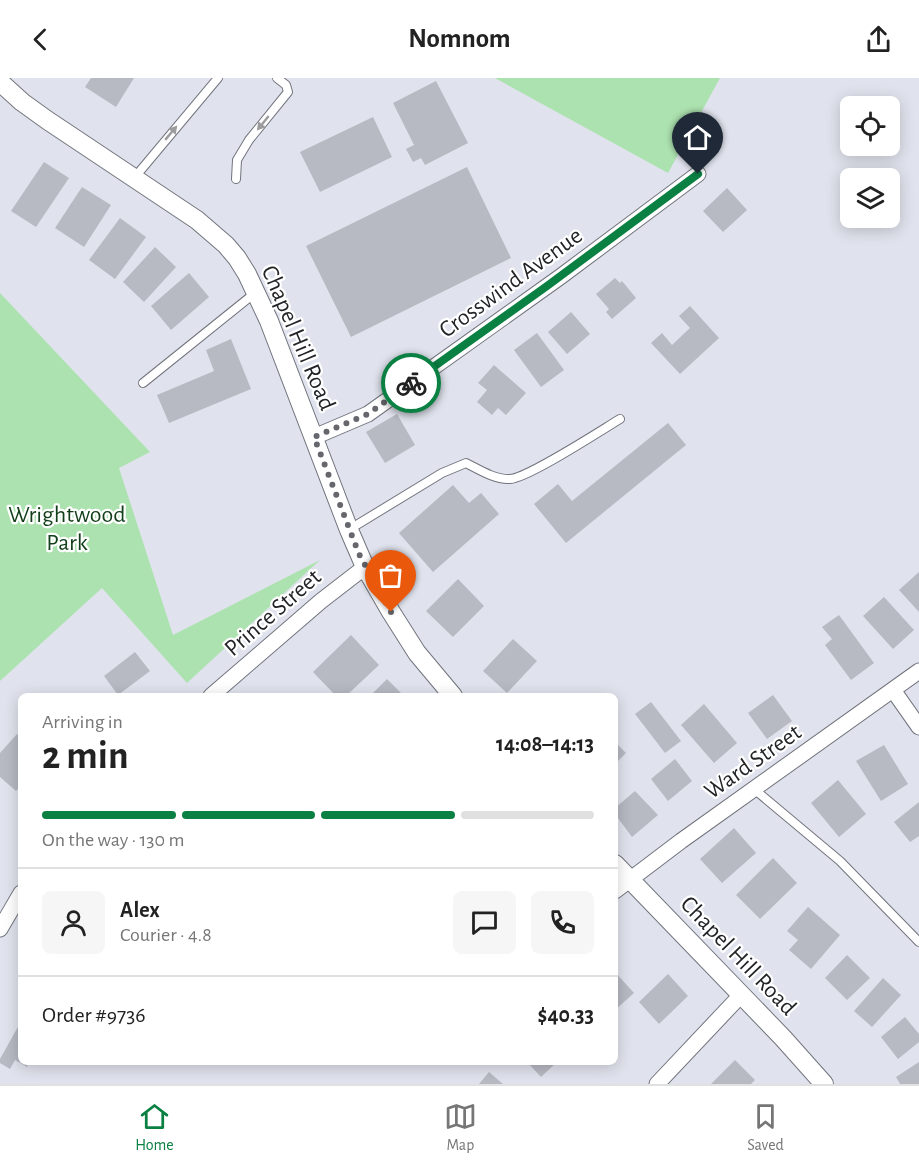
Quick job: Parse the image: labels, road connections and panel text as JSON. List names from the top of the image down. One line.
{"streets":{"street":["Crosswind Avenue","Chapel Hill Road","Prince Street","Ward Street"]},"crossings":[["Crosswind Avenue","Chapel Hill Road"],["Chapel Hill Road","Prince Street"],["Chapel Hill Road","Ward Street"]],"parks":["Wrightwood Park"],"page":{"header":"Nomnom","heading":["2 min","Arriving in","14:08–14:13"],"panel":["Alex","Courier · 4.8","Order #9736","$40.33"],"bar":"On the way · 130 m","tabs":["Home","Map","Saved"]}}
